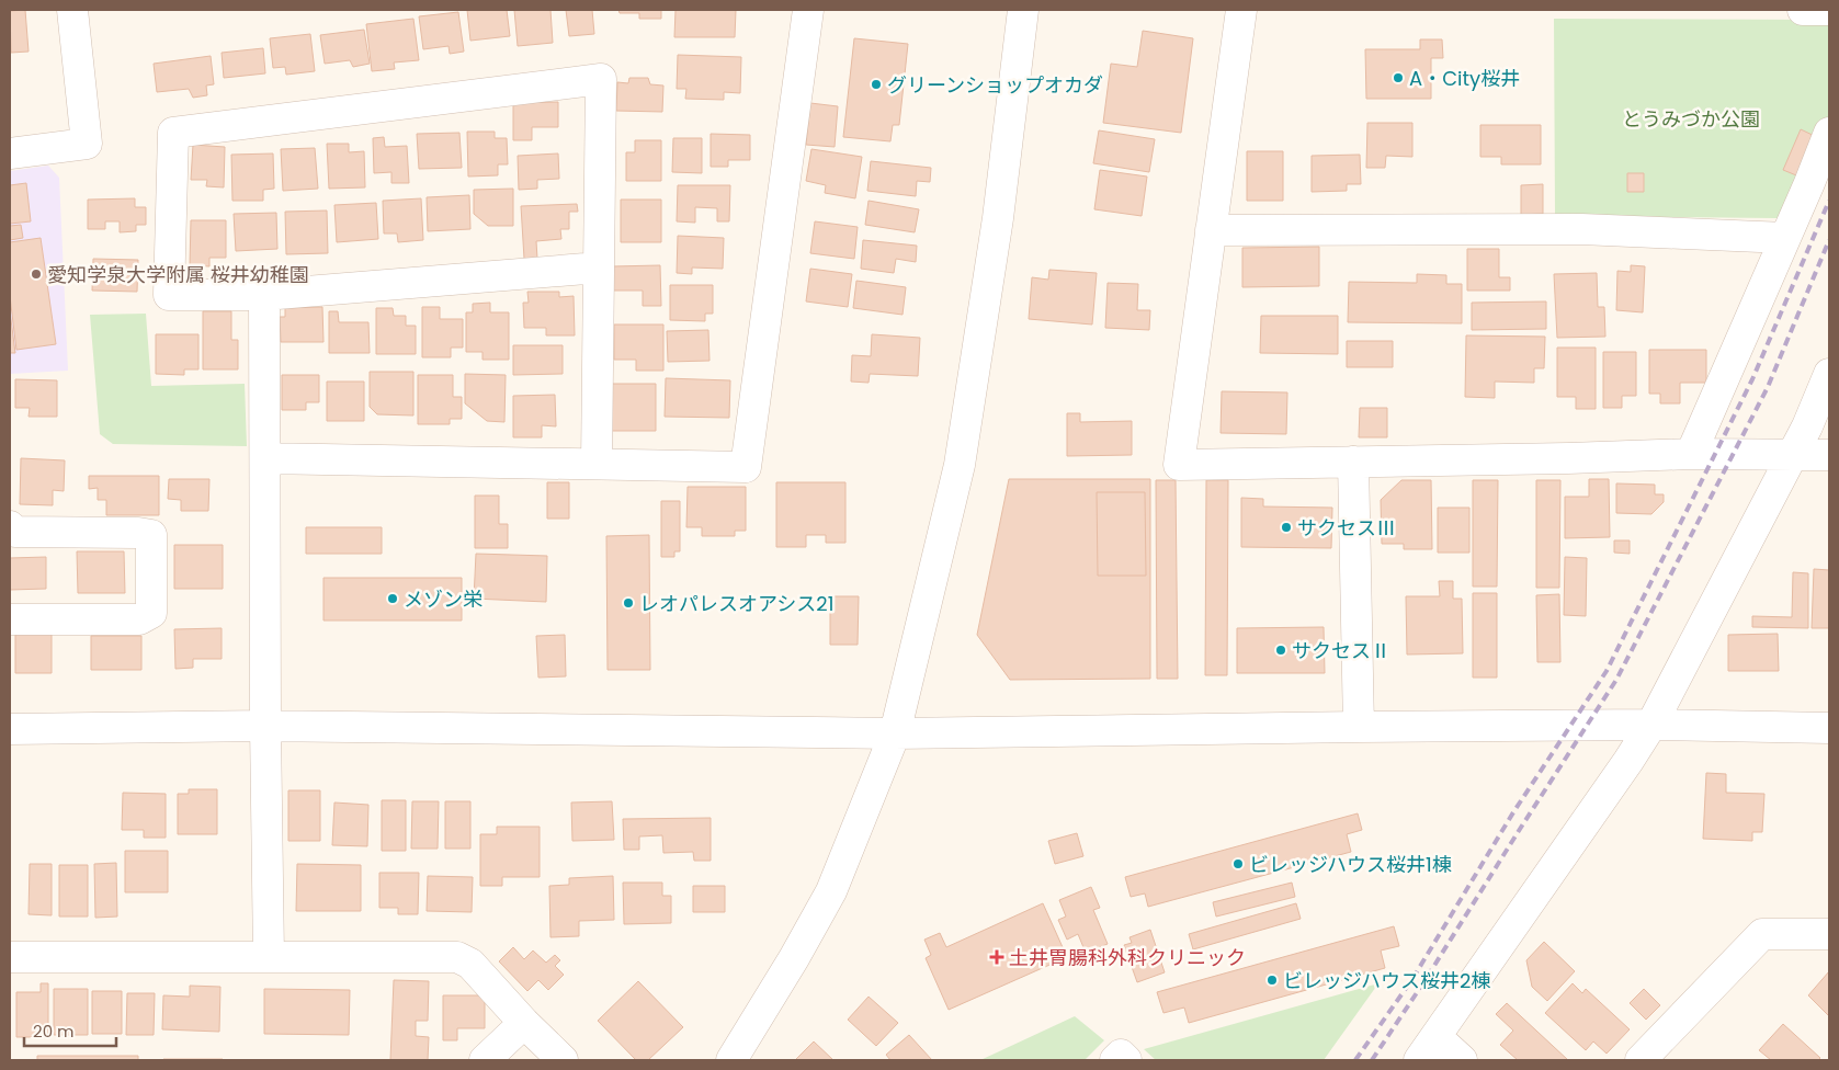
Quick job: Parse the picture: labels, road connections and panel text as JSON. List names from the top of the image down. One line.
{"parks":["とうみづか公園"],"places":{"other":["A・City桜井","グリーンショップオカダ","愛知学泉大学附属 桜井幼稚園","サクセスⅢ","メゾン栄","レオパレスオアシス21","サクセスⅡ","ビレッジハウス桜井1棟","ビレッジハウス桜井2棟"],"health":["土井胃腸科外科クリニック"]},"scale_bar":"20 m"}
